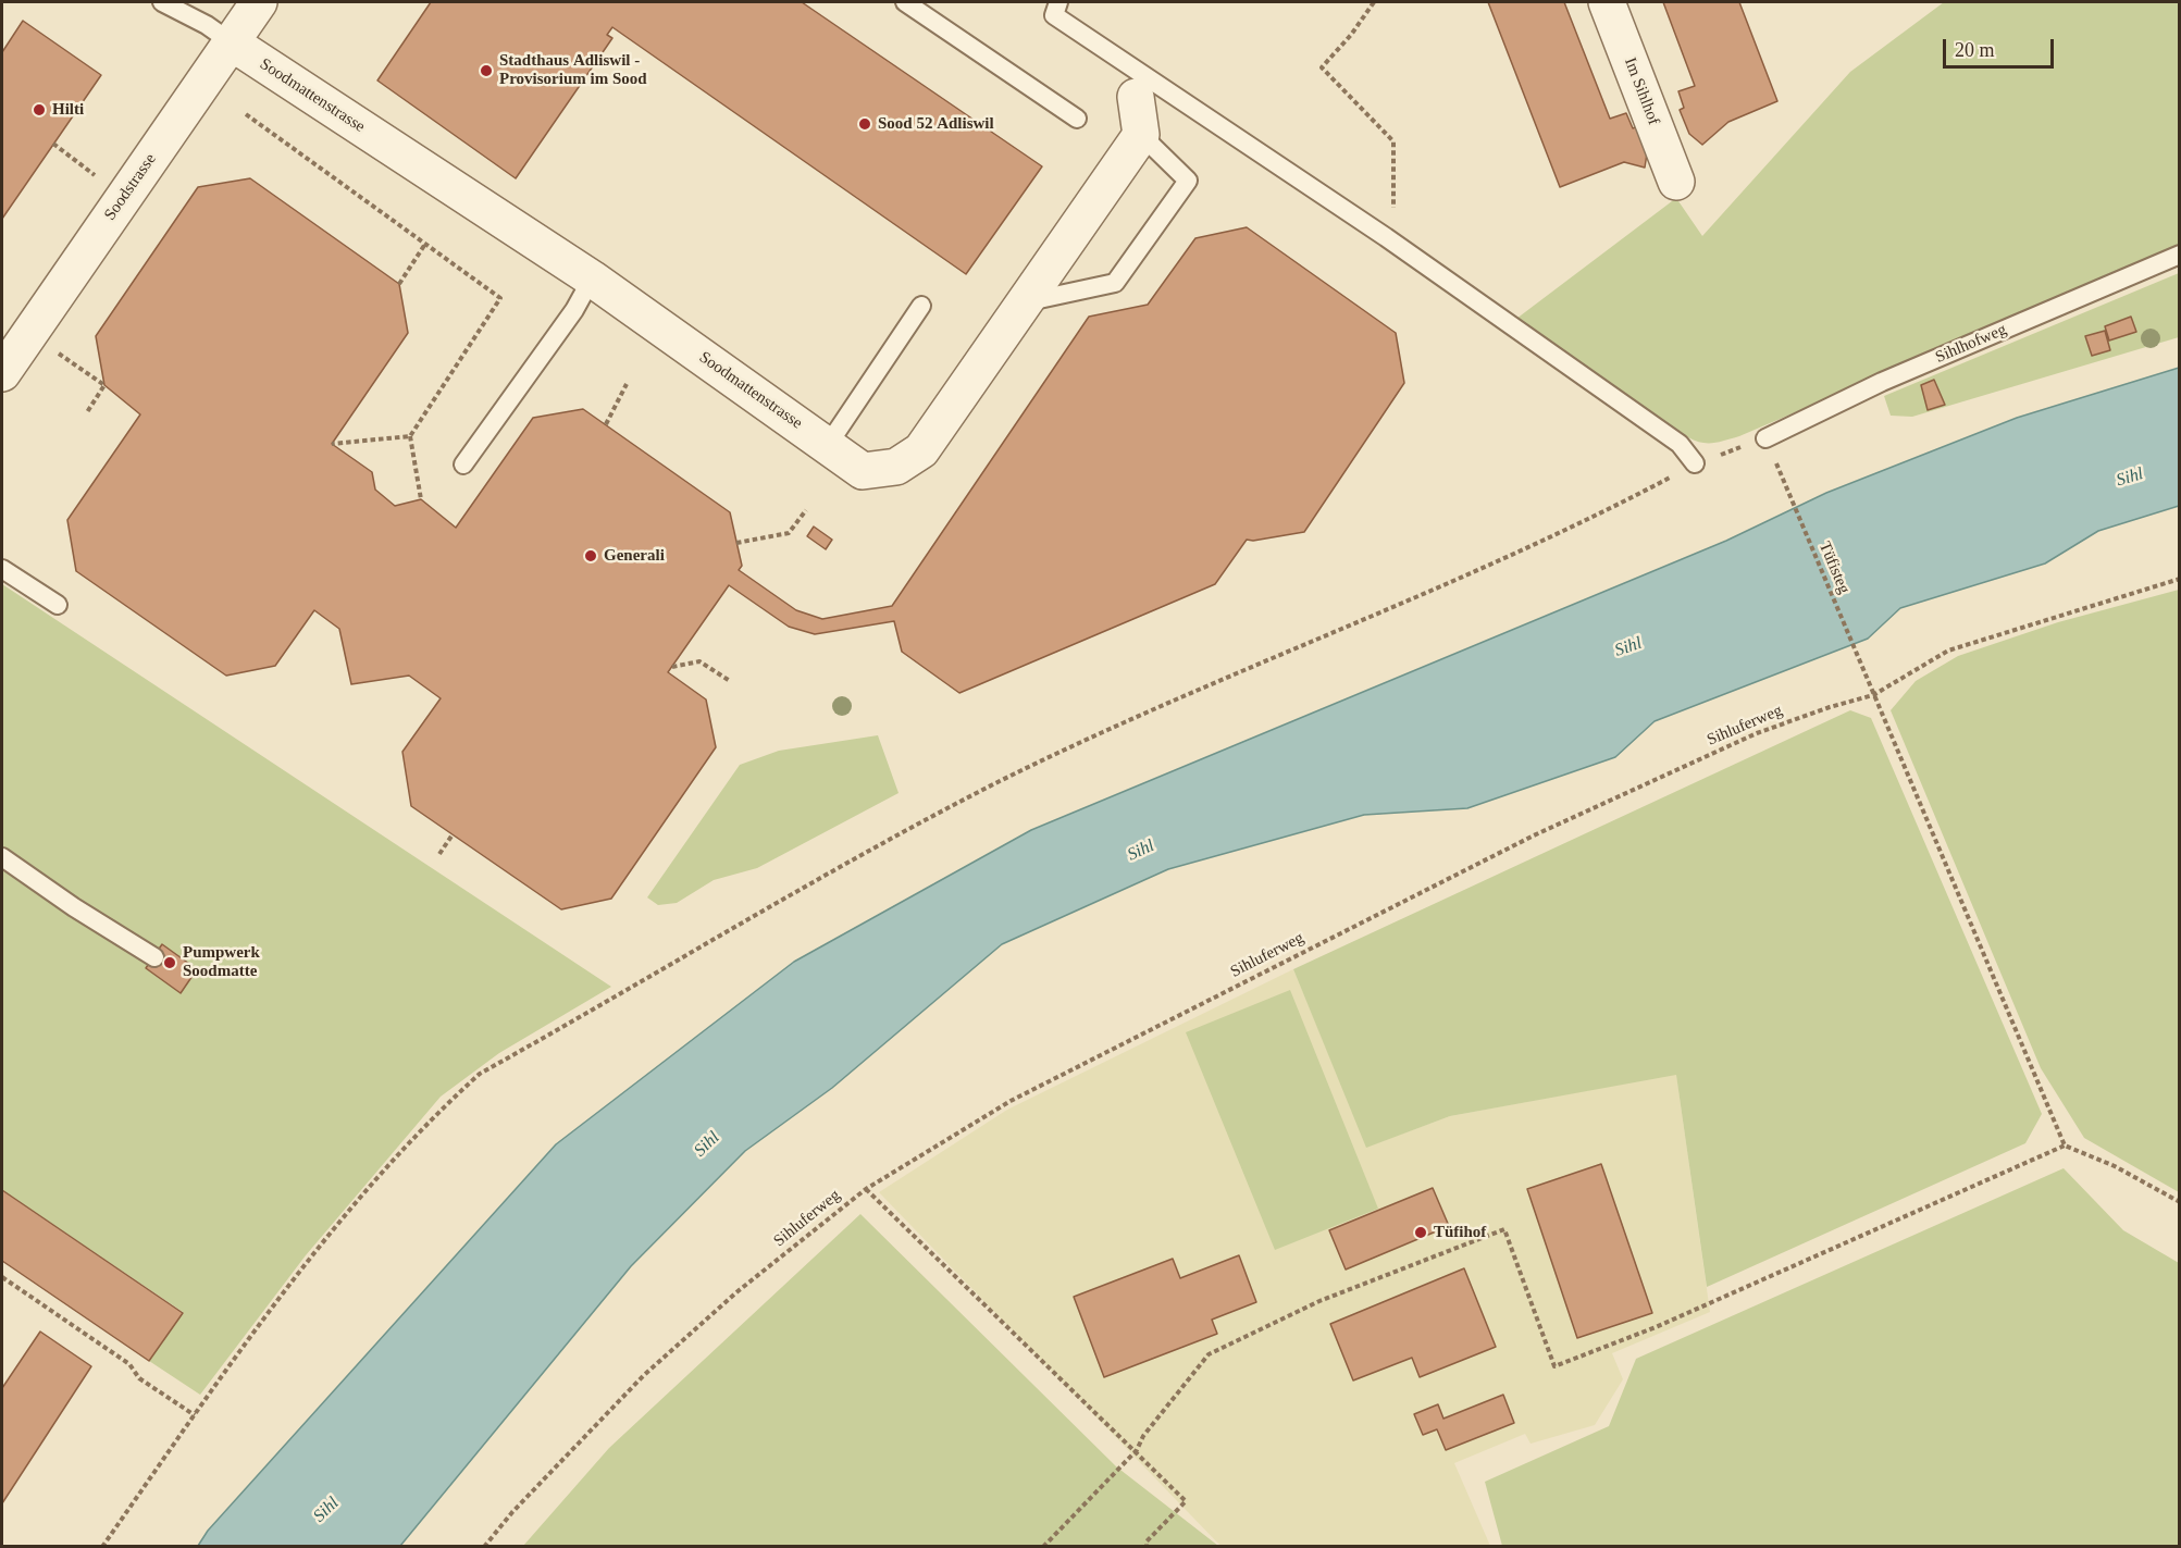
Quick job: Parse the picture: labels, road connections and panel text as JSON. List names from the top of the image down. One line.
{"streets":{"street":["Im Sihlhof","Soodmattenstrasse","Soodstrasse"],"lane":["Sihlhofweg"],"path":["Tüfisteg","Sihluferweg"]},"crossings":[["Soodmattenstrasse","Soodstrasse"],["Tüfisteg","Sihluferweg"]],"water":["Sihl"],"places":["Stadthaus Adliswil - Provisorium im Sood","Hilti","Sood 52 Adliswil","Generali","Pumpwerk Soodmatte","Tüfihof"],"scale_bar":"20 m"}
